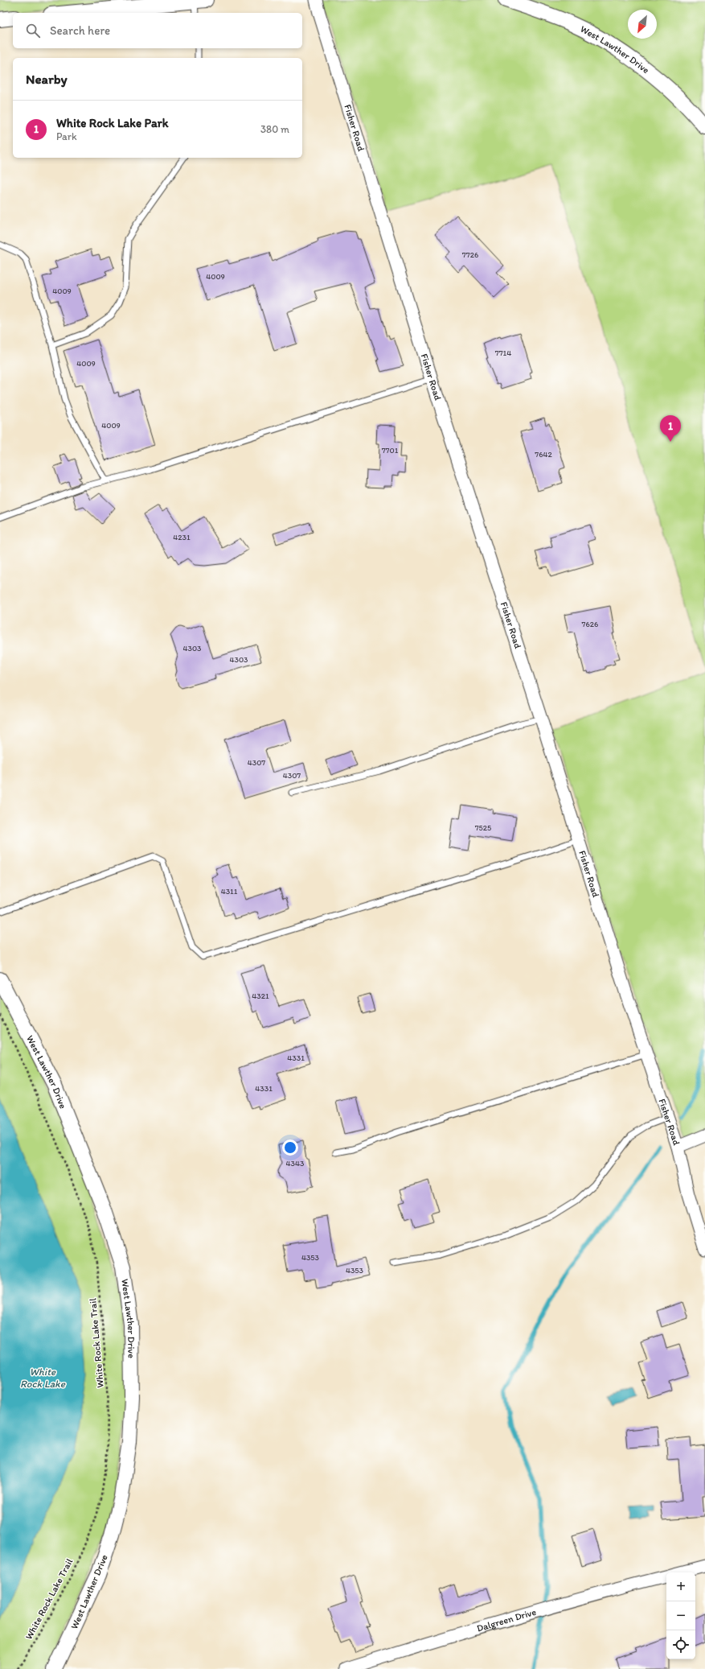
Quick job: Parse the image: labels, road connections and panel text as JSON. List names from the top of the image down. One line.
{"streets":{"street":["West Lawther Drive","Fisher Road","Dalgreen Drive"],"path":["White Rock Lake Trail"]},"water":["White Rock Lake"],"house_numbers":["7726","4009","4009","7714","4009","4009","7701","7642","4231","7626","4303","4303","4307","4307","7525","4311","4321","4331","4331","4343","4353","4353"],"north":"bottom left","page":{"search":"Search here","heading":"Nearby","list":[{"mark":"1","name":"White Rock Lake Park","note":"Park","value":"380 m"}],"pins":"1","map_buttons":["+","−"]}}
